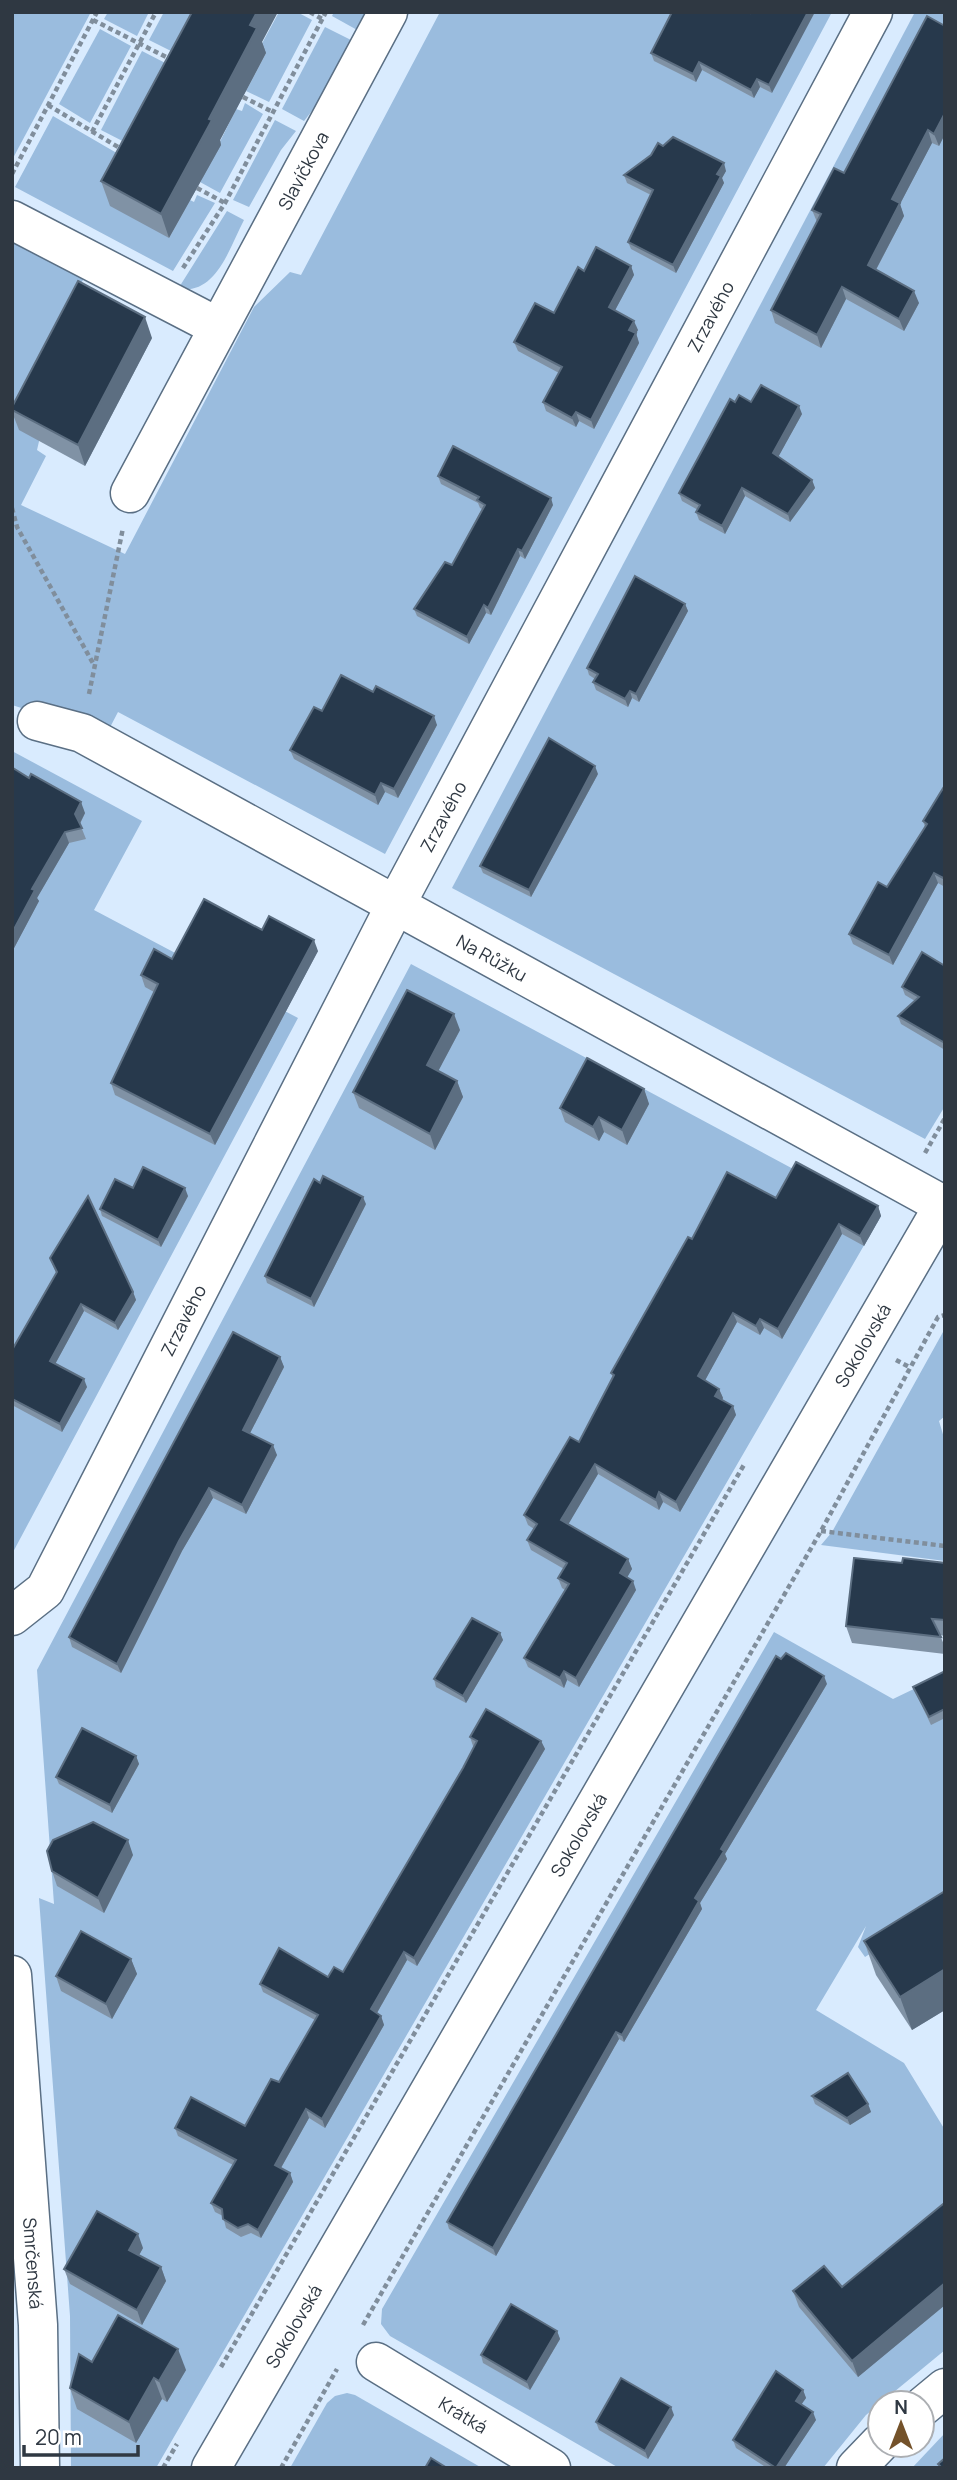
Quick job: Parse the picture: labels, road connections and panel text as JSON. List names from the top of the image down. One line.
{"streets":{"street":["Slavíčkova","Zrzavého","Na Růžku","Sokolovská","Smrčenská","Krátká"]},"crossings":[["Zrzavého","Na Růžku"],["Na Růžku","Sokolovská"]],"scale_bar":"20 m","north":"top"}
